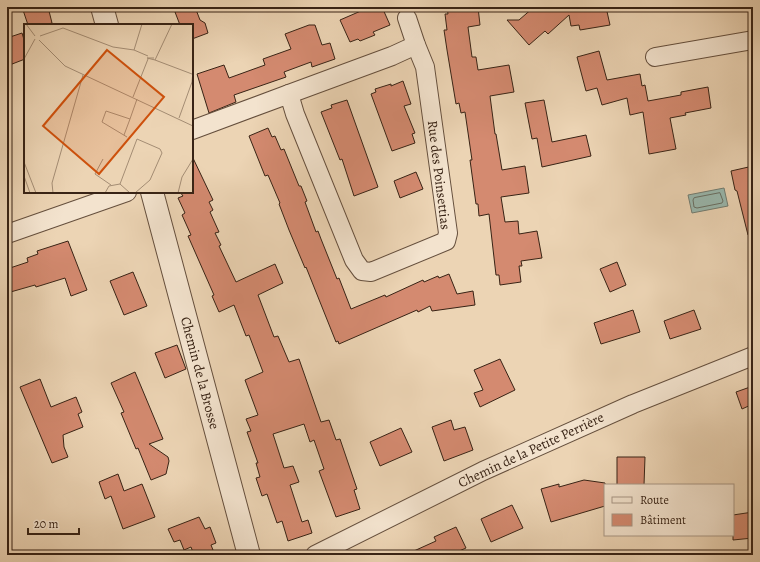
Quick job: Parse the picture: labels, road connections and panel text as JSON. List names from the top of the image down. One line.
{"streets":{"street":["Rue des Poinsettias","Chemin de la Brosse","Chemin de la Petite Perrière"]},"legend":["Route","Bâtiment"],"scale_bar":"20 m"}
